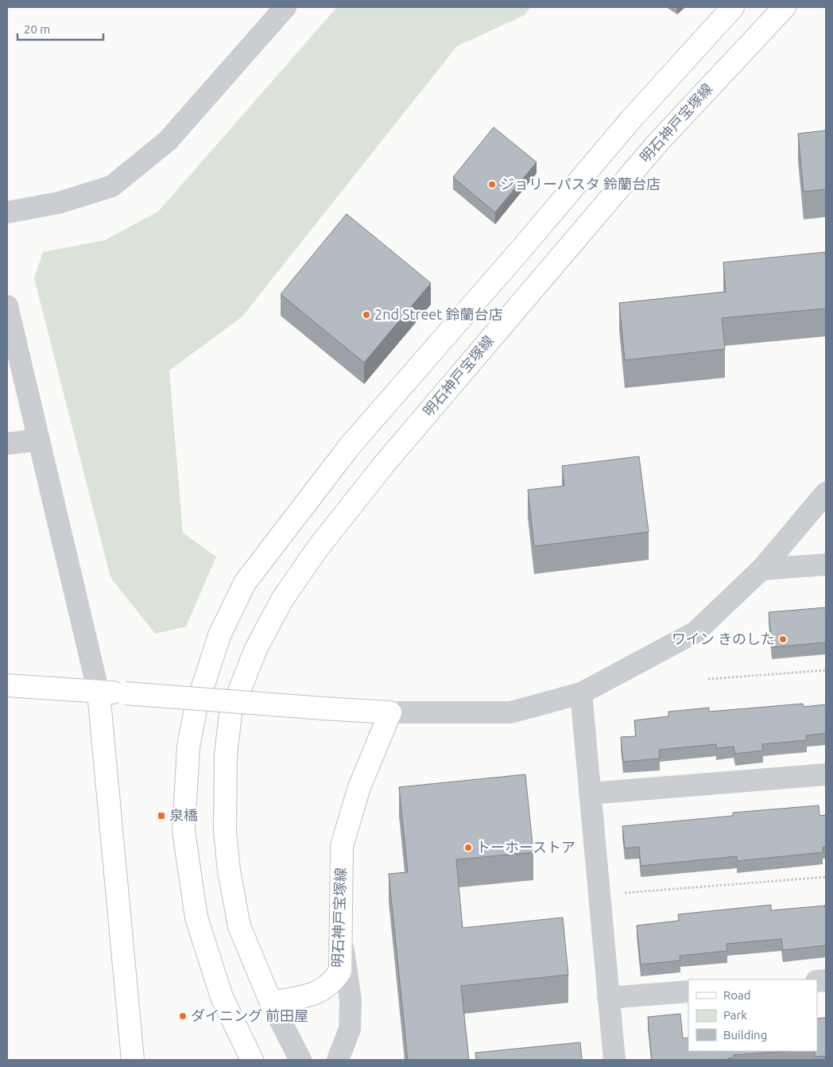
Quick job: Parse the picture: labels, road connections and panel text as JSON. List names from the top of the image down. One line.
{"streets":{"main road":["明石神戸宝塚線"]},"places":{"other":["ジョリーパスタ 鈴蘭台店","2nd Street 鈴蘭台店","ワイン きのした","トーホーストア","ダイニング 前田屋"],"transit":["泉橋"]},"legend":["Road","Park","Building"],"scale_bar":"20 m"}
